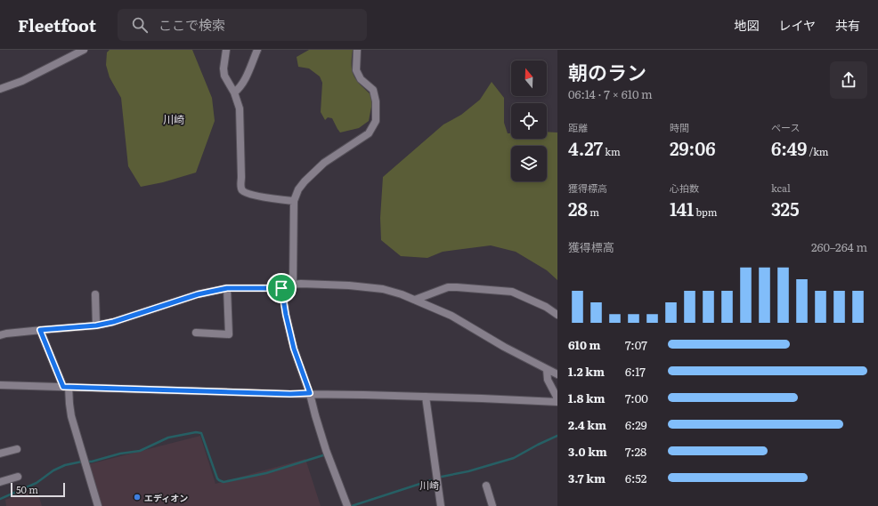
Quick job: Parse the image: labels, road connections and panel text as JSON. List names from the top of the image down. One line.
{"districts":["川崎","川崎"],"places":["エディオン"],"scale_bar":"50 m","north":"top","page":{"header":"Fleetfoot","search":"ここで検索","nav":["地図","レイヤ","共有"],"heading":["朝のラン","06:14 · 7 × 610 m"],"stats":[["距離","4.27 km"],["時間","29:06"],["ペース","6:49 /km"],["獲得標高","28 m"],["心拍数","141 bpm"],["kcal","325"]],"chart":["獲得標高","260–264 m"],"list":[{"name":"610 m","note":"7:07"},{"name":"1.2 km","note":"6:17"},{"name":"1.8 km","note":"7:00"},{"name":"2.4 km","note":"6:29"},{"name":"3.0 km","note":"7:28"},{"name":"3.7 km","note":"6:52"}],"scale":"50 m"}}
